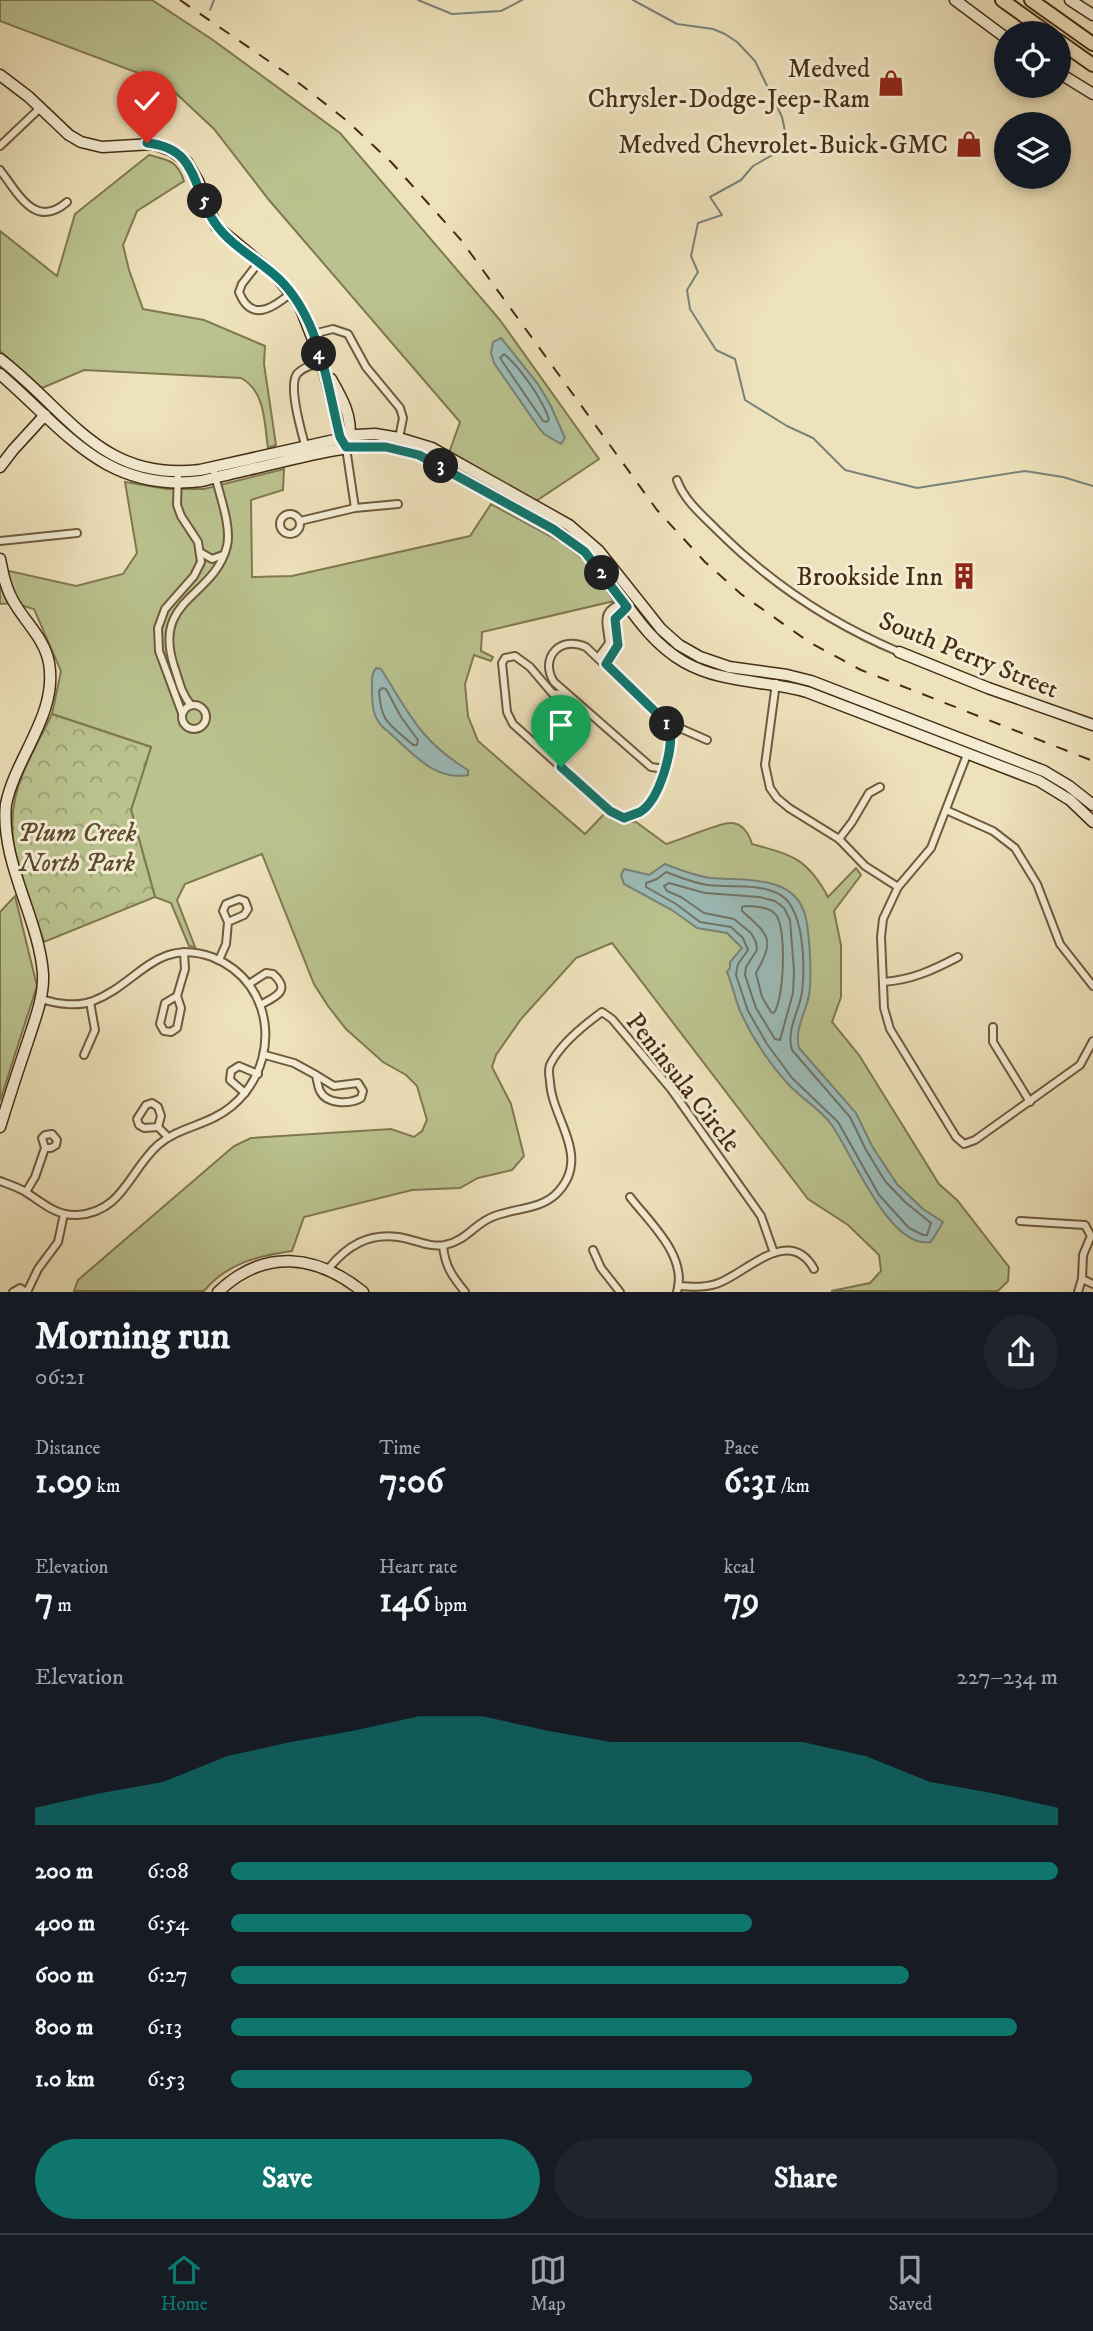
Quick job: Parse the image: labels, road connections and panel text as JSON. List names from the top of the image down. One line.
{"streets":{"street":["South Perry Street","Peninsula Circle"]},"parks":["Plum Creek North Park"],"places":{"shop":["Medved Chrysler-Dodge-Jeep-Ram","Medved Chevrolet-Buick-GMC"],"building":["Brookside Inn"]},"page":{"pins":["5","4","3","2","1"],"heading":["Morning run","06:21"],"stats":[["Distance","1.09 km"],["Time","7:06"],["Pace","6:31 /km"],["Elevation","7 m"],["Heart rate","146 bpm"],["kcal","79"]],"chart":["Elevation","227–234 m"],"list":[{"name":"200 m","note":"6:08"},{"name":"400 m","note":"6:54"},{"name":"600 m","note":"6:27"},{"name":"800 m","note":"6:13"},{"name":"1.0 km","note":"6:53"}],"buttons":["Save","Share"],"tabs":["Home","Map","Saved"]}}
